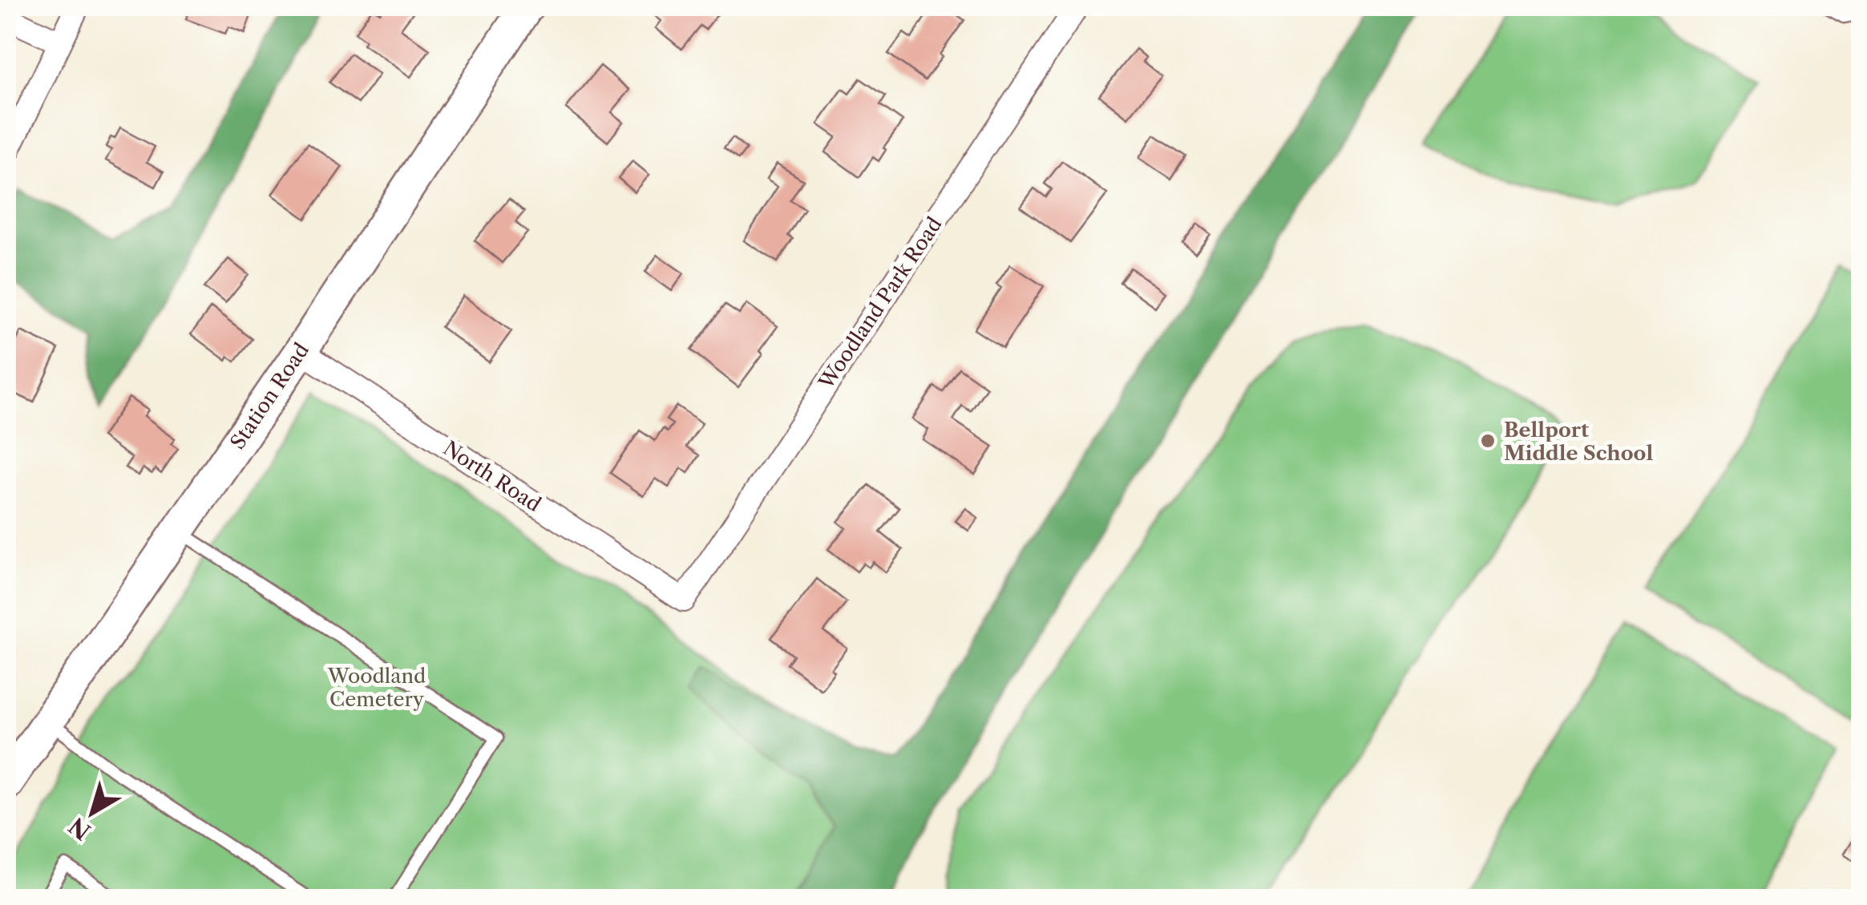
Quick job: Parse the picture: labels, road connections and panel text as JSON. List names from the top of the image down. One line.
{"streets":{"main road":["Station Road"],"street":["Woodland Park Road","North Road"]},"crossings":[["Woodland Park Road","North Road"],["Station Road","North Road"]],"parks":["Woodland Cemetery"],"places":["Bellport Middle School"],"north":"bottom left"}
